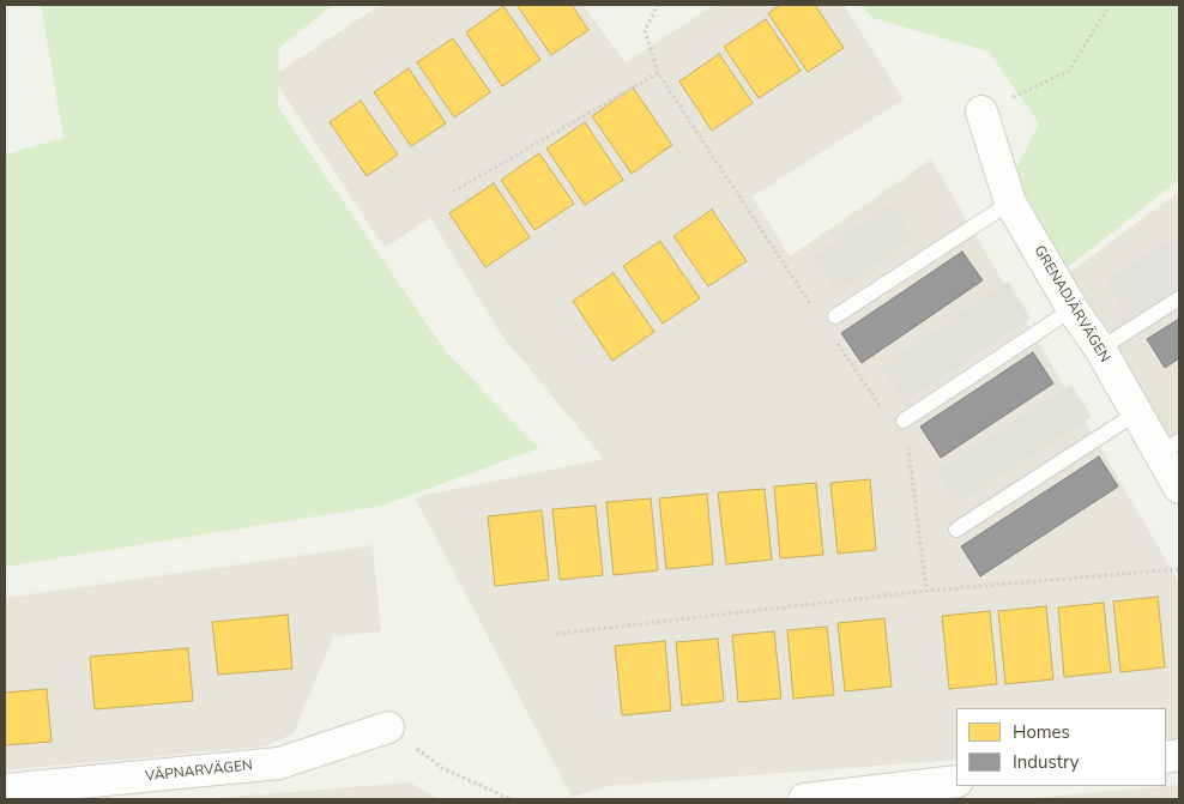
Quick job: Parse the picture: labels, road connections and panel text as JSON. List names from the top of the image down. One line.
{"streets":{"street":["GRENADJÄRVÄGEN","VÄPNARVÄGEN"]},"legend":["Homes","Industry"]}
